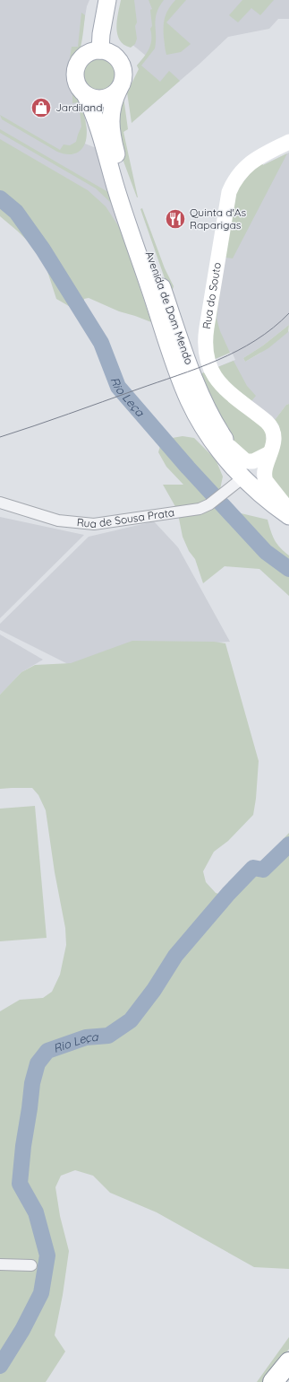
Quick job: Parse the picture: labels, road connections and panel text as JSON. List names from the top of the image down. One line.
{"streets":{"main road":["Avenida de Dom Mendo"],"street":["Rua do Souto","Rua de Sousa Prata"]},"crossings":[["Rua do Souto","Avenida de Dom Mendo"],["Avenida de Dom Mendo","Rua de Sousa Prata"]],"water":["Rio Leça"],"places":{"shop":["Jardiland"],"restaurant":["Quinta d'As Raparigas"]}}
